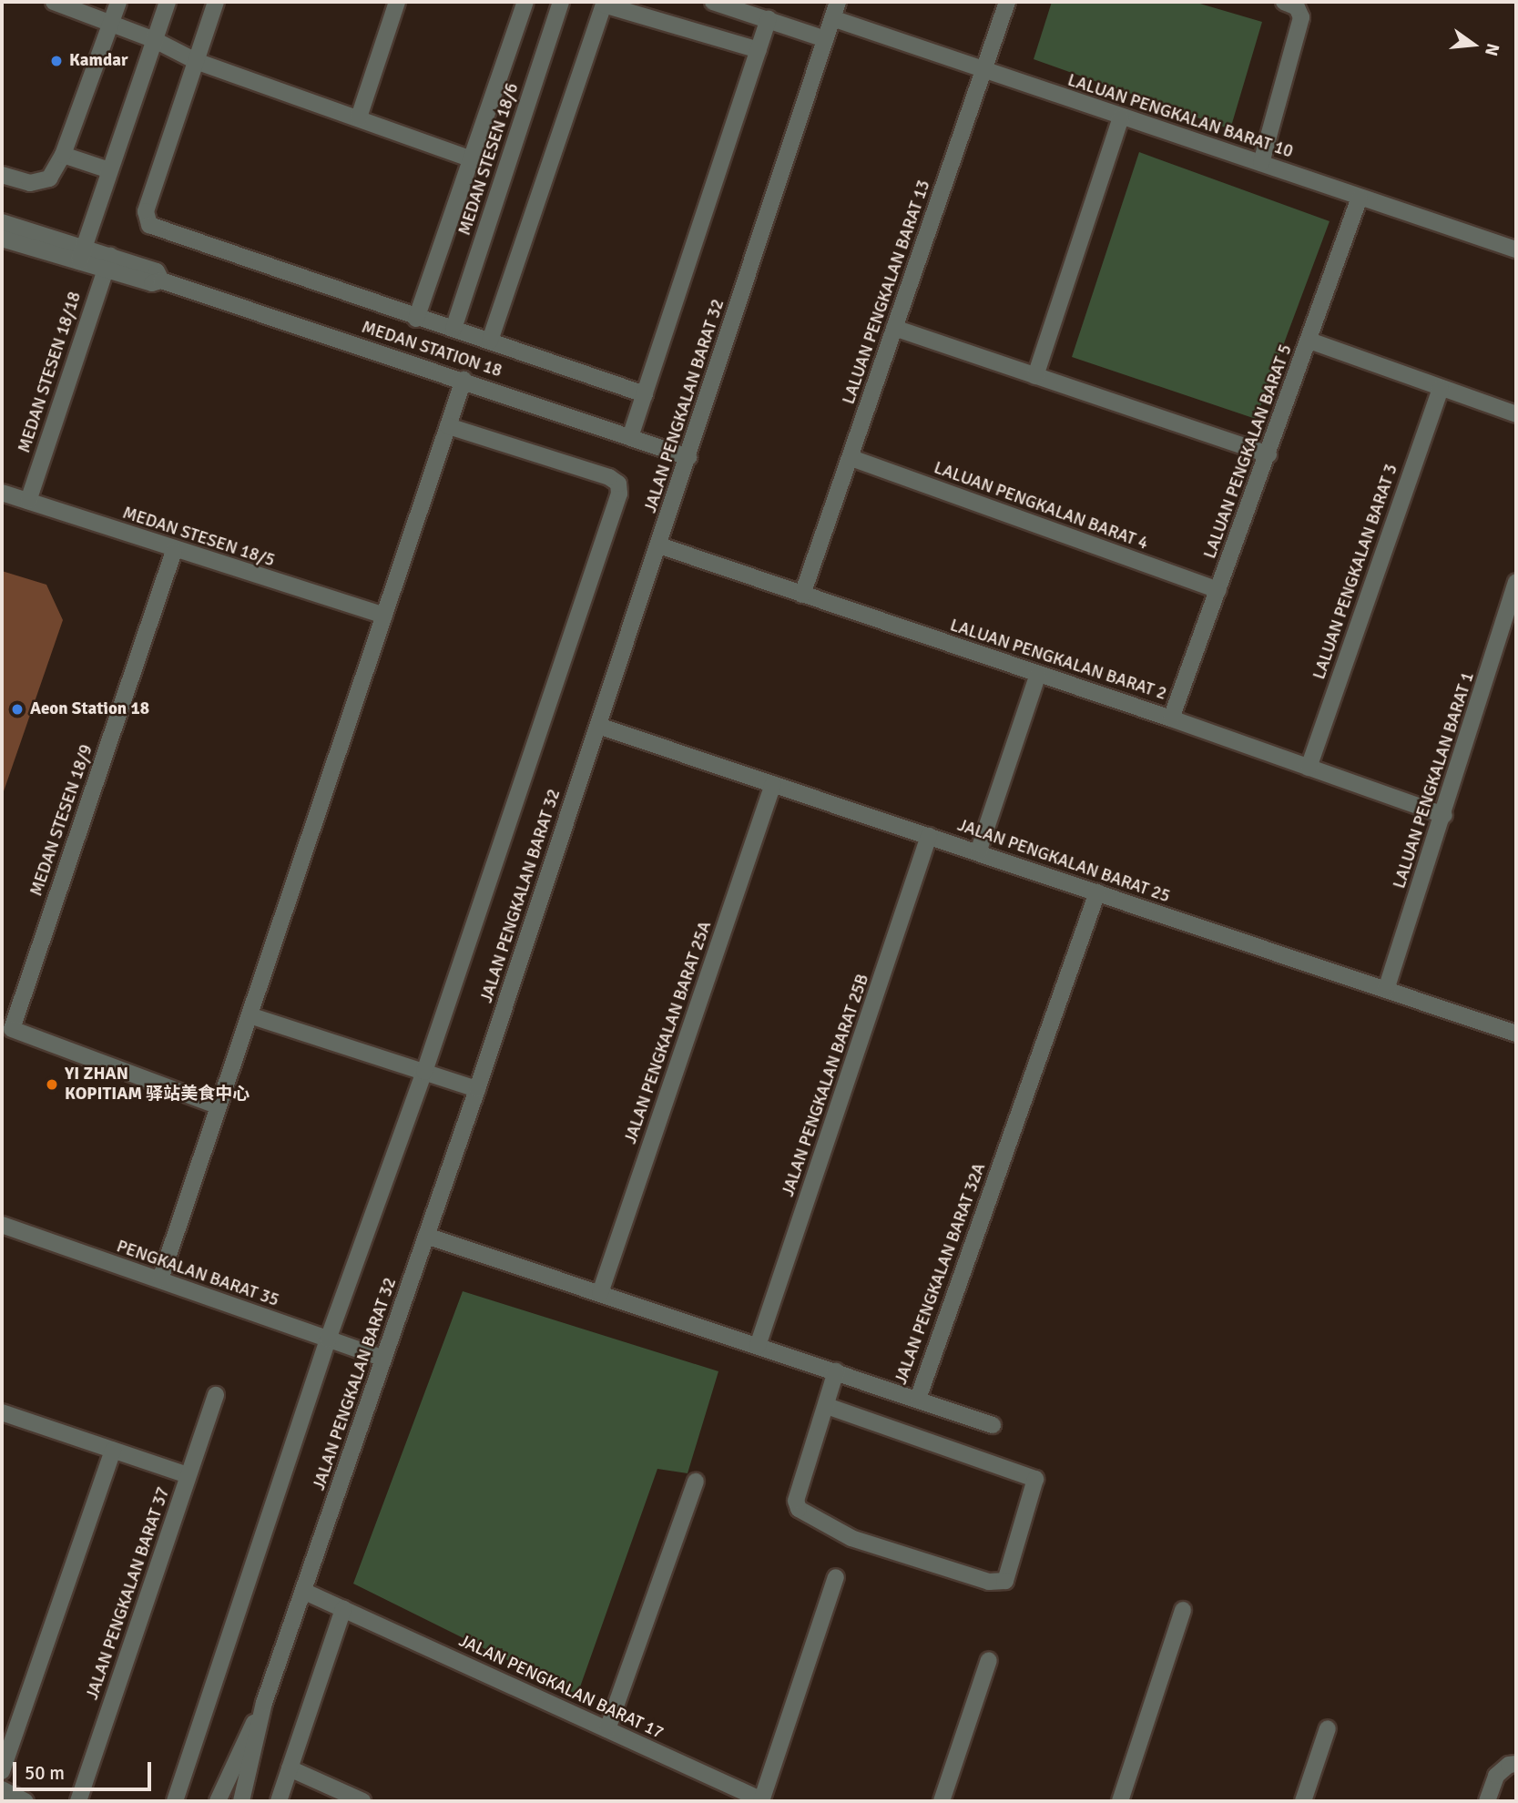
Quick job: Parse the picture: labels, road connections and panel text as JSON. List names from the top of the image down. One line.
{"streets":{"street":["LALUAN PENGKALAN BARAT 10","MEDAN STESEN 18/6","LALUAN PENGKALAN BARAT 13","MEDAN STATION 18","MEDAN STESEN 18/18","JALAN PENGKALAN BARAT 32","LALUAN PENGKALAN BARAT 5","LALUAN PENGKALAN BARAT 4","MEDAN STESEN 18/5","LALUAN PENGKALAN BARAT 3","LALUAN PENGKALAN BARAT 2","LALUAN PENGKALAN BARAT 1","MEDAN STESEN 18/9","JALAN PENGKALAN BARAT 25","JALAN PENGKALAN BARAT 25A","JALAN PENGKALAN BARAT 25B","PENGKALAN BARAT 35","JALAN PENGKALAN BARAT 32A","JALAN PENGKALAN BARAT 37","JALAN PENGKALAN BARAT 17"]},"crossings":[["LALUAN PENGKALAN BARAT 10","LALUAN PENGKALAN BARAT 13"],["LALUAN PENGKALAN BARAT 10","JALAN PENGKALAN BARAT 32"],["LALUAN PENGKALAN BARAT 10","LALUAN PENGKALAN BARAT 5"],["LALUAN PENGKALAN BARAT 13","LALUAN PENGKALAN BARAT 4"],["LALUAN PENGKALAN BARAT 13","LALUAN PENGKALAN BARAT 2"],["MEDAN STATION 18","MEDAN STESEN 18/18"],["MEDAN STATION 18","JALAN PENGKALAN BARAT 32"],["MEDAN STESEN 18/18","MEDAN STESEN 18/5"],["JALAN PENGKALAN BARAT 32","LALUAN PENGKALAN BARAT 2"],["JALAN PENGKALAN BARAT 32","JALAN PENGKALAN BARAT 25"],["JALAN PENGKALAN BARAT 32","PENGKALAN BARAT 35"],["JALAN PENGKALAN BARAT 32","JALAN PENGKALAN BARAT 32A"],["JALAN PENGKALAN BARAT 32","JALAN PENGKALAN BARAT 17"],["LALUAN PENGKALAN BARAT 5","LALUAN PENGKALAN BARAT 4"],["LALUAN PENGKALAN BARAT 5","LALUAN PENGKALAN BARAT 2"],["MEDAN STESEN 18/5","MEDAN STESEN 18/9"],["LALUAN PENGKALAN BARAT 3","LALUAN PENGKALAN BARAT 2"],["LALUAN PENGKALAN BARAT 2","LALUAN PENGKALAN BARAT 1"],["LALUAN PENGKALAN BARAT 1","JALAN PENGKALAN BARAT 25"],["JALAN PENGKALAN BARAT 25","JALAN PENGKALAN BARAT 25A"],["JALAN PENGKALAN BARAT 25","JALAN PENGKALAN BARAT 25B"],["JALAN PENGKALAN BARAT 25","JALAN PENGKALAN BARAT 32A"],["JALAN PENGKALAN BARAT 25A","JALAN PENGKALAN BARAT 32A"],["JALAN PENGKALAN BARAT 25B","JALAN PENGKALAN BARAT 32A"]],"places":["Kamdar","Aeon Station 18","YI ZHAN KOPITIAM 驿站美食中心"],"scale_bar":"50 m","north":"right"}
